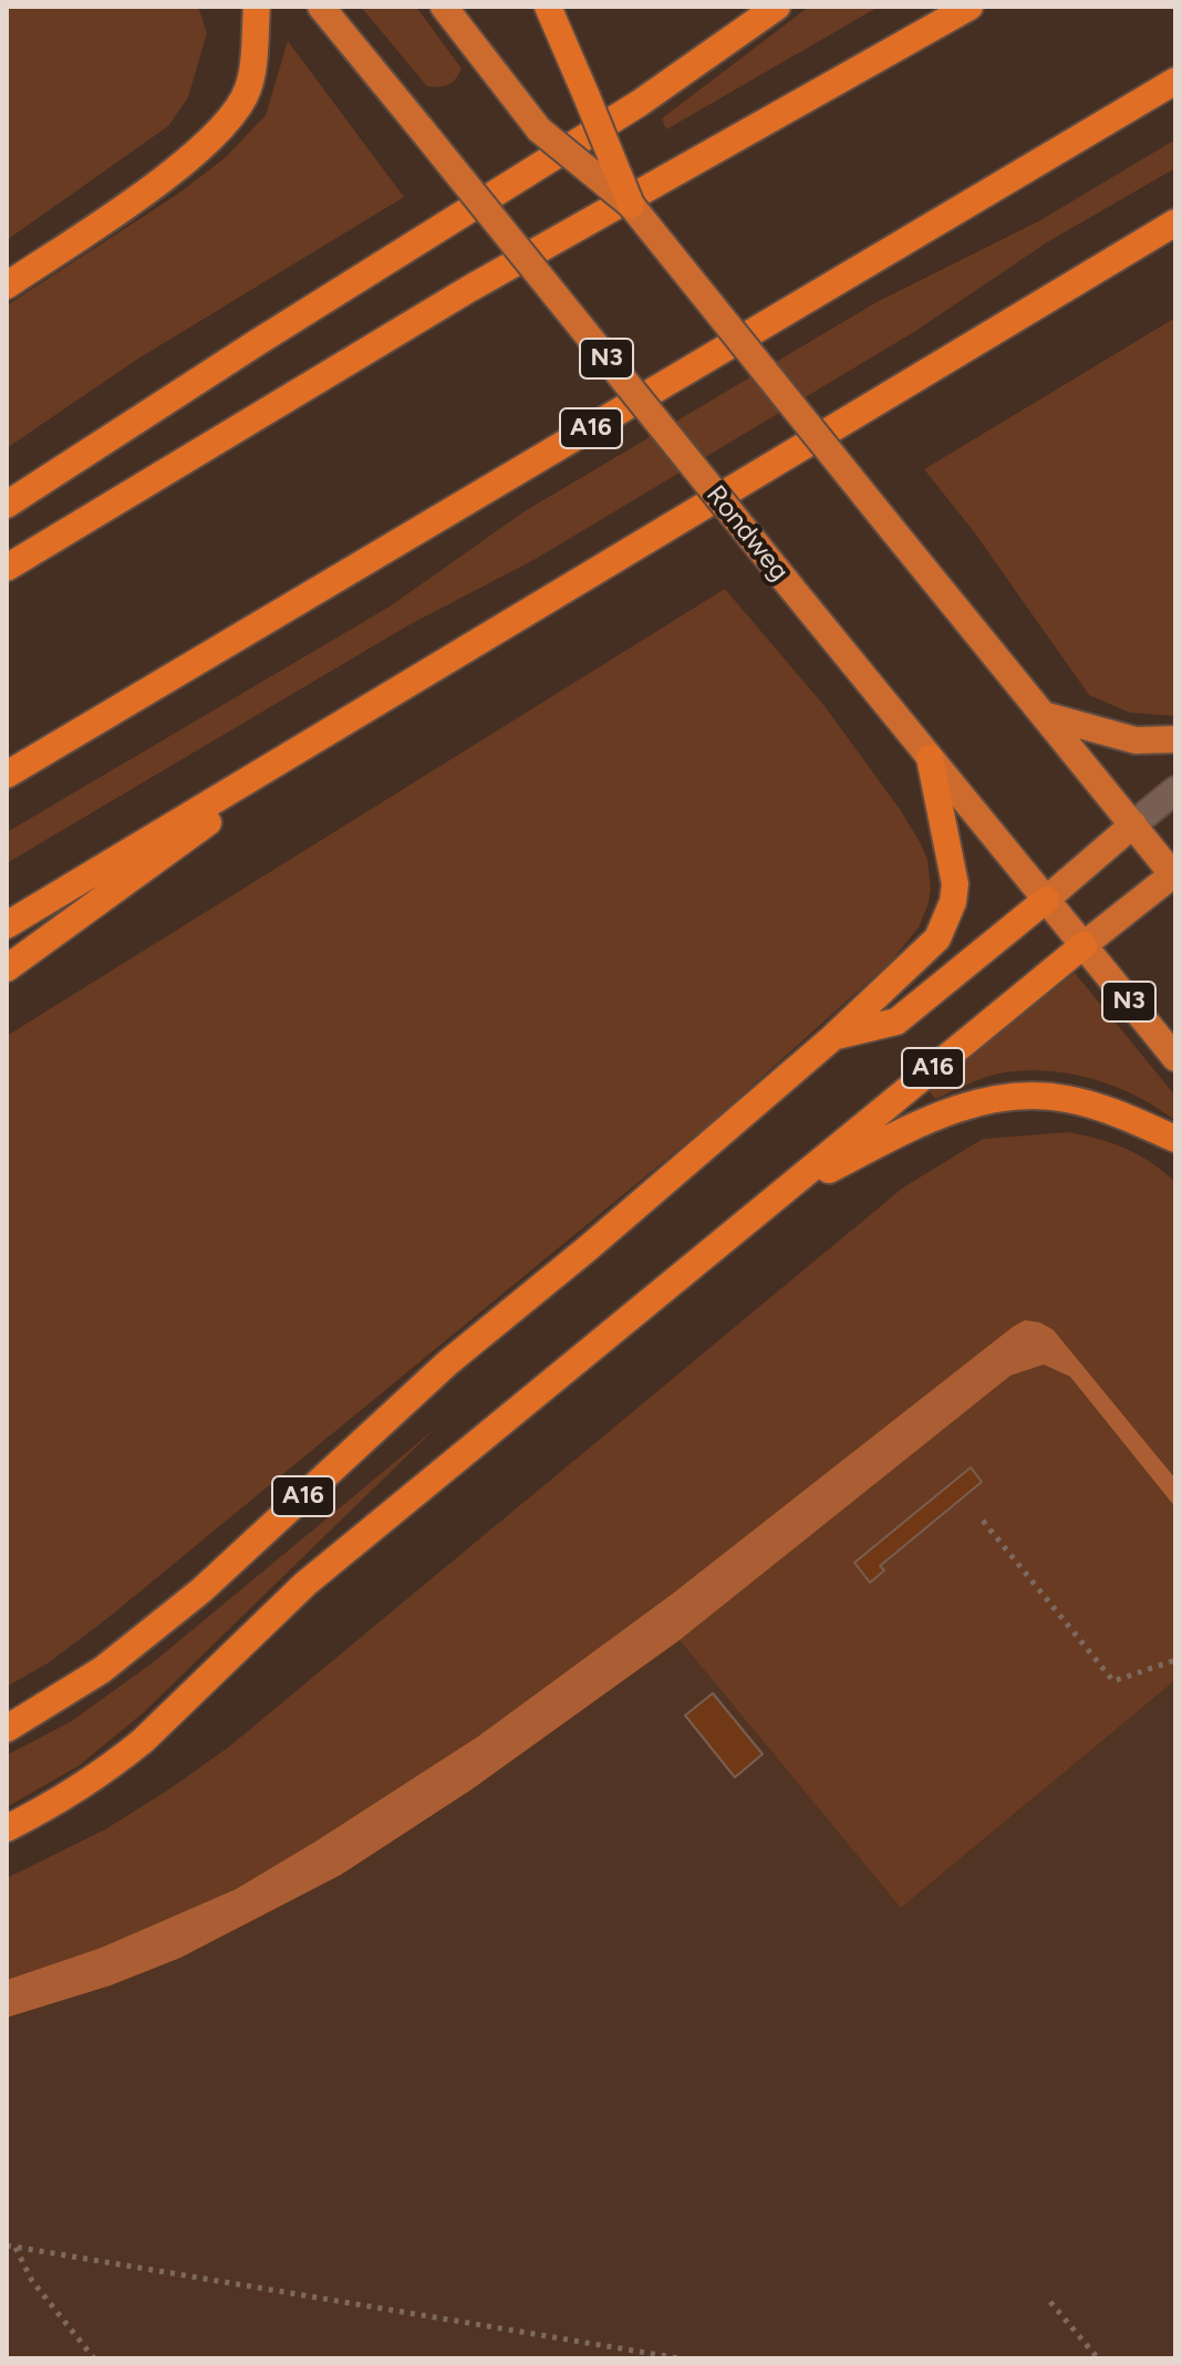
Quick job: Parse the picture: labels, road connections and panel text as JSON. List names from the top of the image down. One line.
{"streets":{"highway":["N3","A16","Rondweg"]},"crossings":[["A16","Rondweg"]]}
